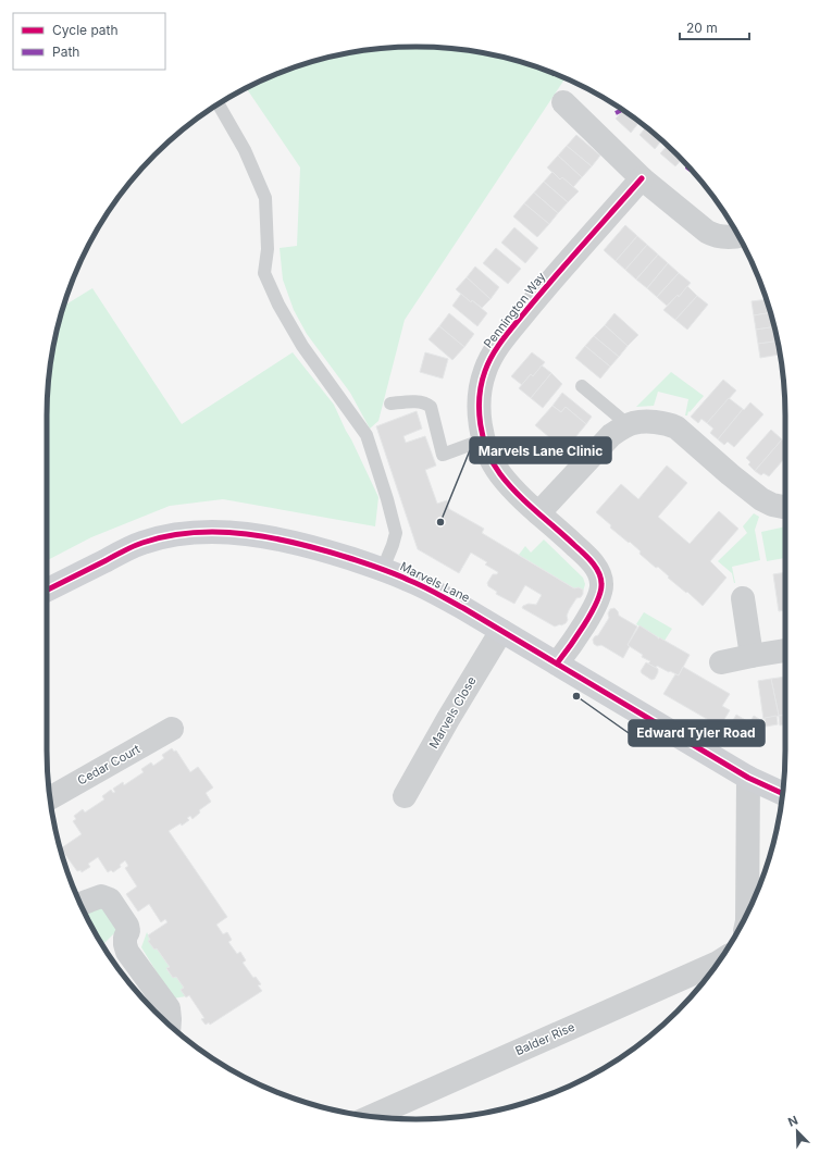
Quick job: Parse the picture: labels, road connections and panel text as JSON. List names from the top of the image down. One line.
{"streets":{"street":["Pennington Way","Marvels Lane","Marvels Close","Cedar Court","Balder Rise"]},"crossings":[["Pennington Way","Marvels Lane"],["Marvels Lane","Marvels Close"]],"places":["Marvels Lane Clinic","Edward Tyler Road"],"legend":["Cycle path","Path"],"scale_bar":"20 m","north":"top left"}
